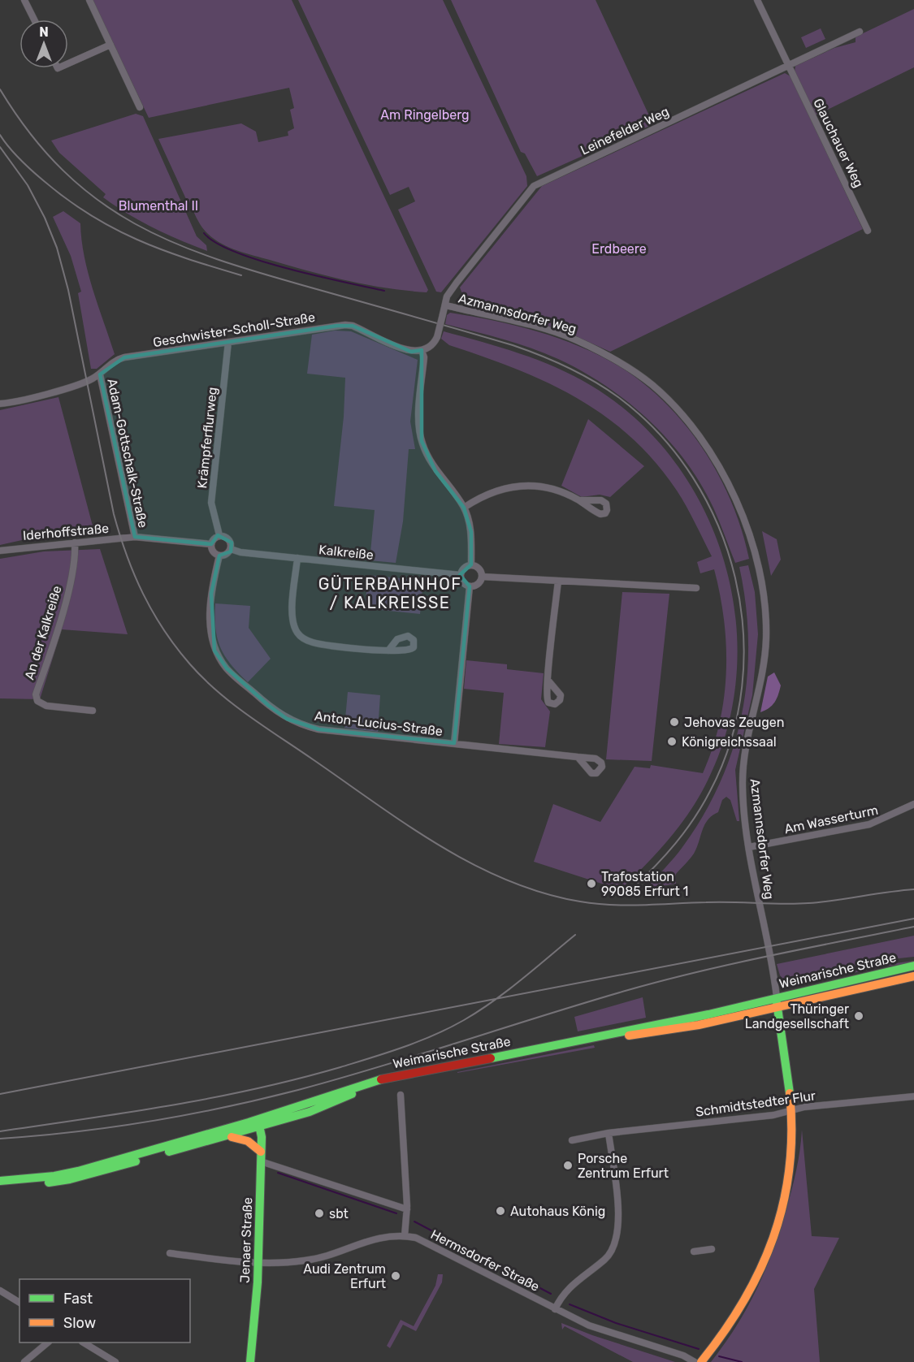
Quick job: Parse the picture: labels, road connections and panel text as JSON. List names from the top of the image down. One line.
{"streets":{"main road":["Weimarische Straße","Jenaer Straße"],"street":["Leinefelder Weg","Glauchauer Weg","Azmannsdorfer Weg","Geschwister-Scholl-Straße","Krämpferflurweg","Adam-Gottschalk-Straße","Iderhoffstraße","Kalkreiße","An der Kalkreiße","Anton-Lucius-Straße","Am Wasserturm","Schmidtstedter Flur","Hermsdorfer Straße"]},"crossings":[["Leinefelder Weg","Glauchauer Weg"],["Leinefelder Weg","Azmannsdorfer Weg"],["Azmannsdorfer Weg","Am Wasserturm"],["Azmannsdorfer Weg","Weimarische Straße"],["Geschwister-Scholl-Straße","Krämpferflurweg"],["Geschwister-Scholl-Straße","Adam-Gottschalk-Straße"],["Krämpferflurweg","Kalkreiße"],["Krämpferflurweg","Anton-Lucius-Straße"],["Adam-Gottschalk-Straße","Iderhoffstraße"],["Iderhoffstraße","An der Kalkreiße"],["Kalkreiße","Anton-Lucius-Straße"],["Weimarische Straße","Jenaer Straße"],["Jenaer Straße","Hermsdorfer Straße"]],"districts":["GÜTERBAHNHOF / KALKREISSE"],"parks":["Am Ringelberg","Blumenthal II","Erdbeere"],"places":["Jehovas Zeugen","Königreichssaal","Trafostation 99085 Erfurt 1","Thüringer Landgesellschaft","Porsche Zentrum Erfurt","Autohaus König","sbt","Audi Zentrum Erfurt"],"legend":["Fast","Slow"],"north":"top"}
